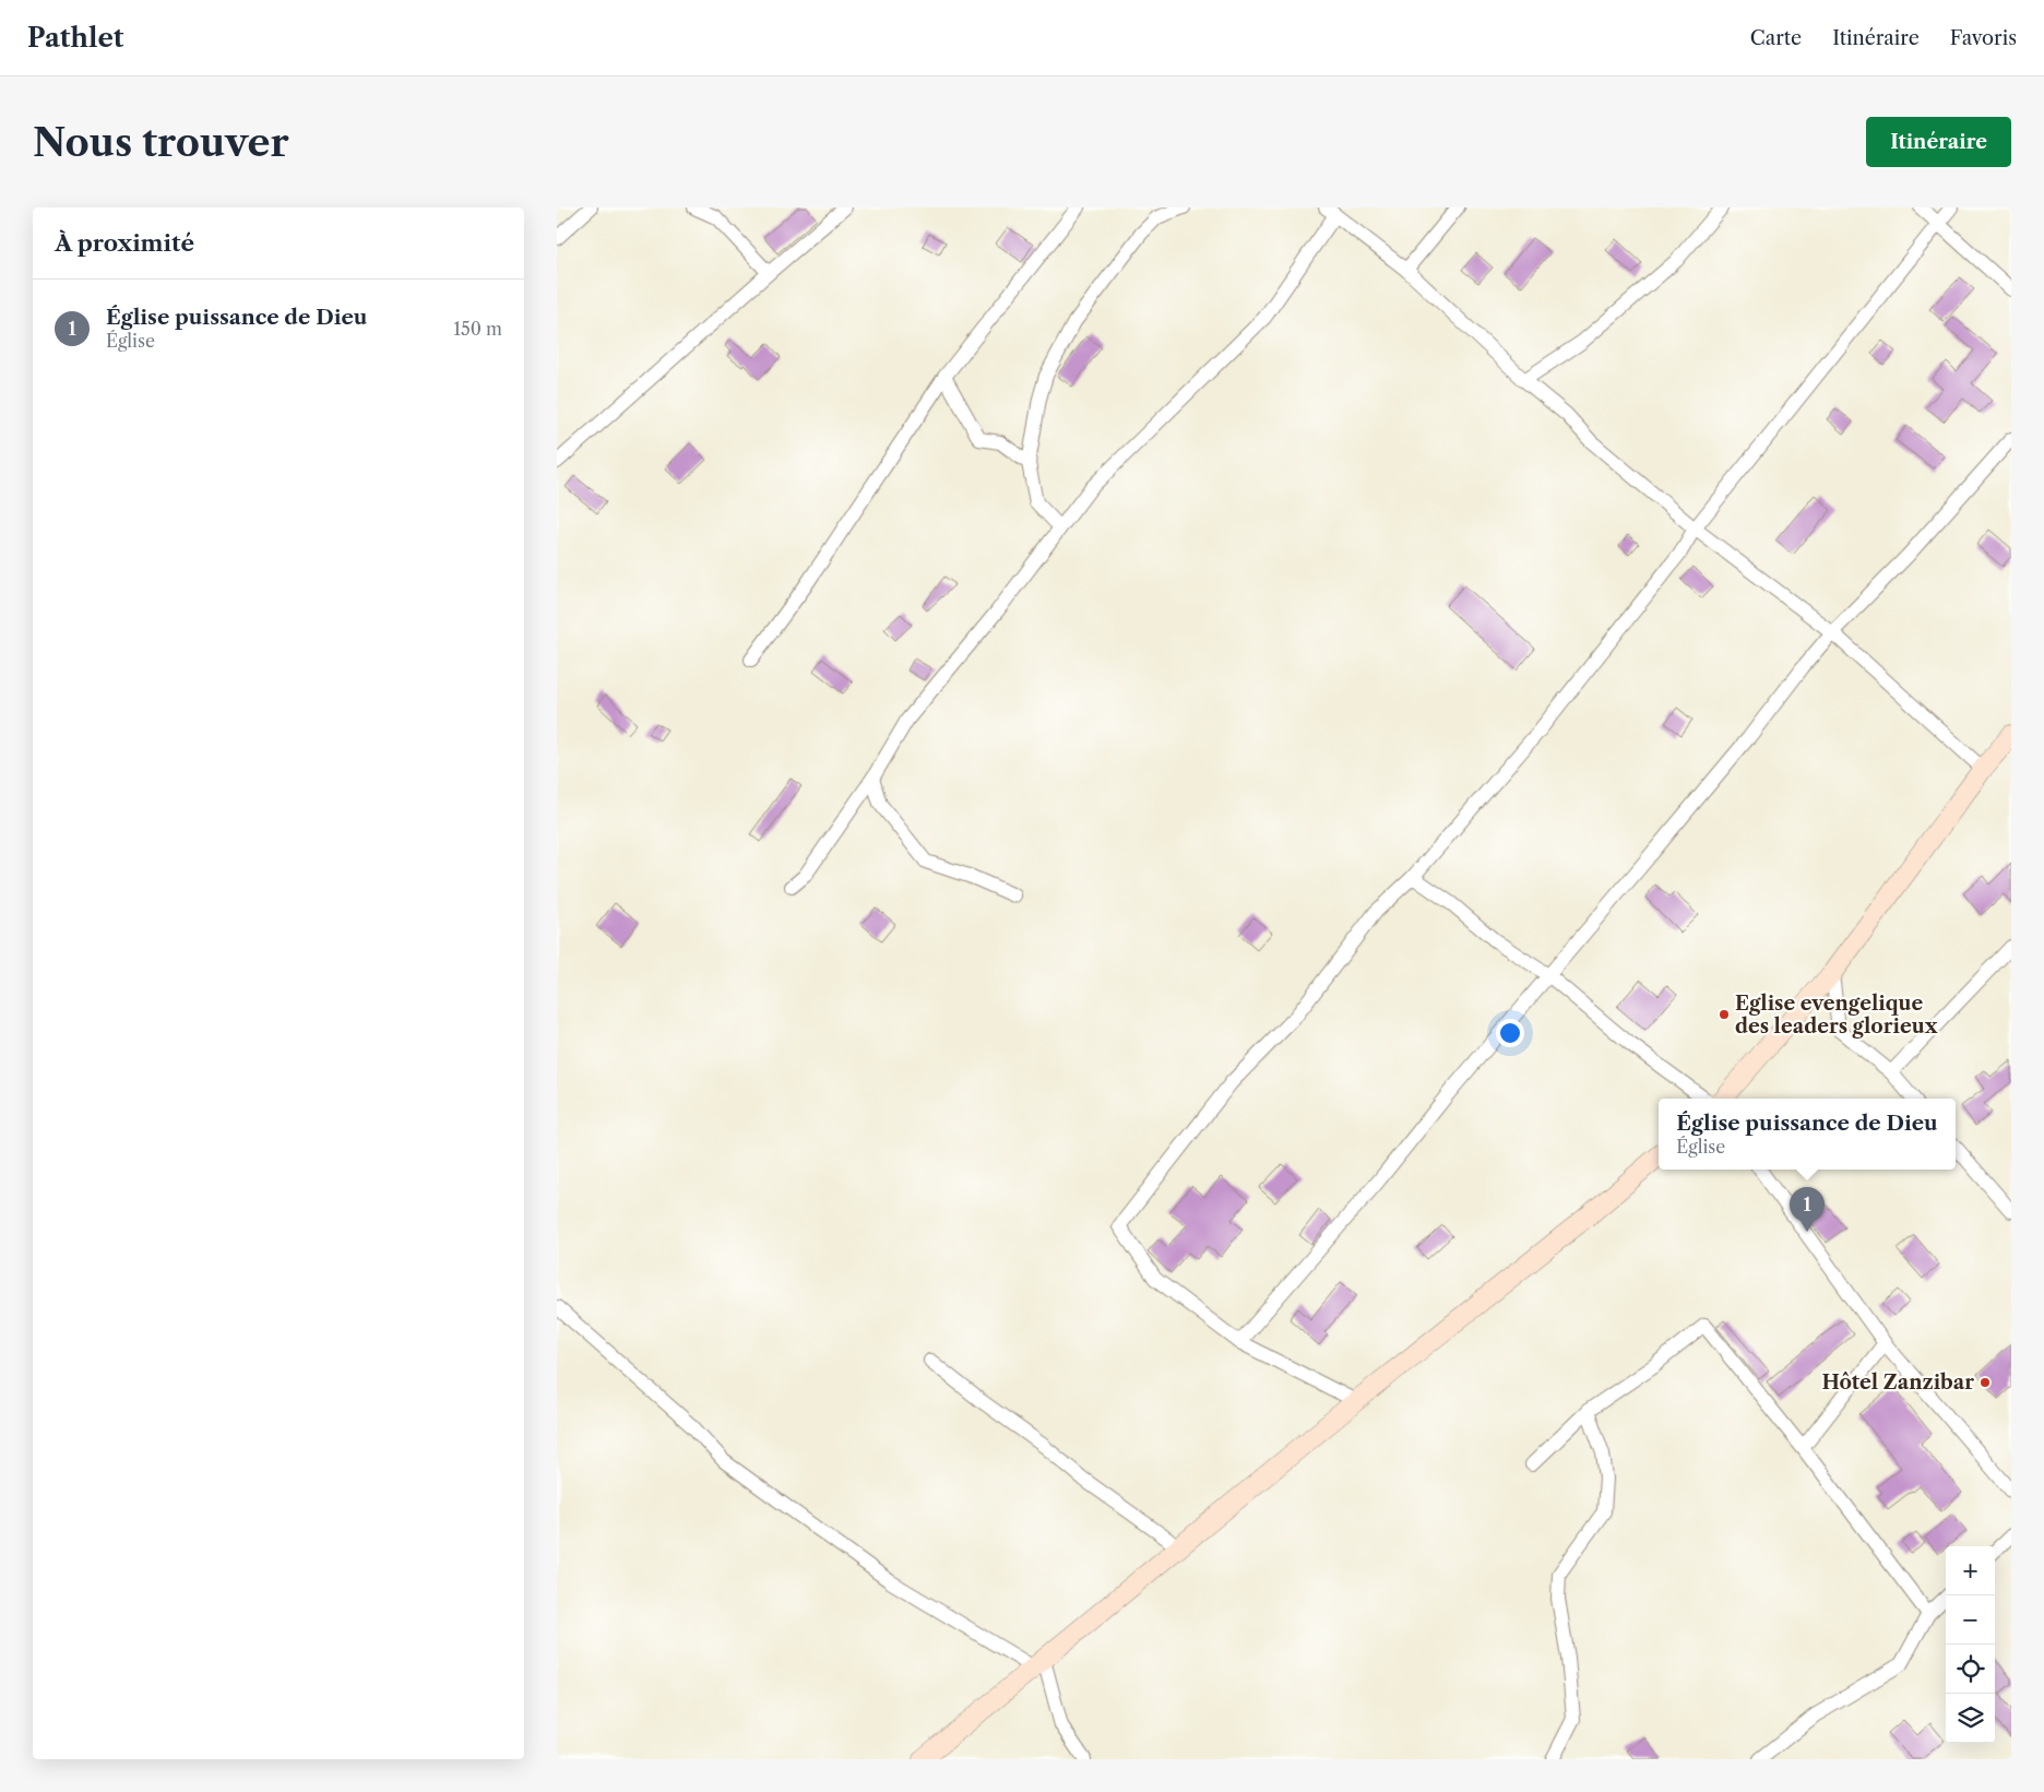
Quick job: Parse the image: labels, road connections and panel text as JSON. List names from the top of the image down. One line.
{"places":["Eglise evengelique des leaders glorieux","Hôtel Zanzibar"],"page":{"header":"Pathlet","nav":["Carte","Itinéraire","Favoris"],"buttons":"Itinéraire","title":"Nous trouver","heading":"À proximité","list":[{"mark":"1","name":"Église puissance de Dieu","note":"Église","value":"150 m"}],"popup":["Église puissance de Dieu","Église"],"pins":"1","map_buttons":["+","−"]}}
